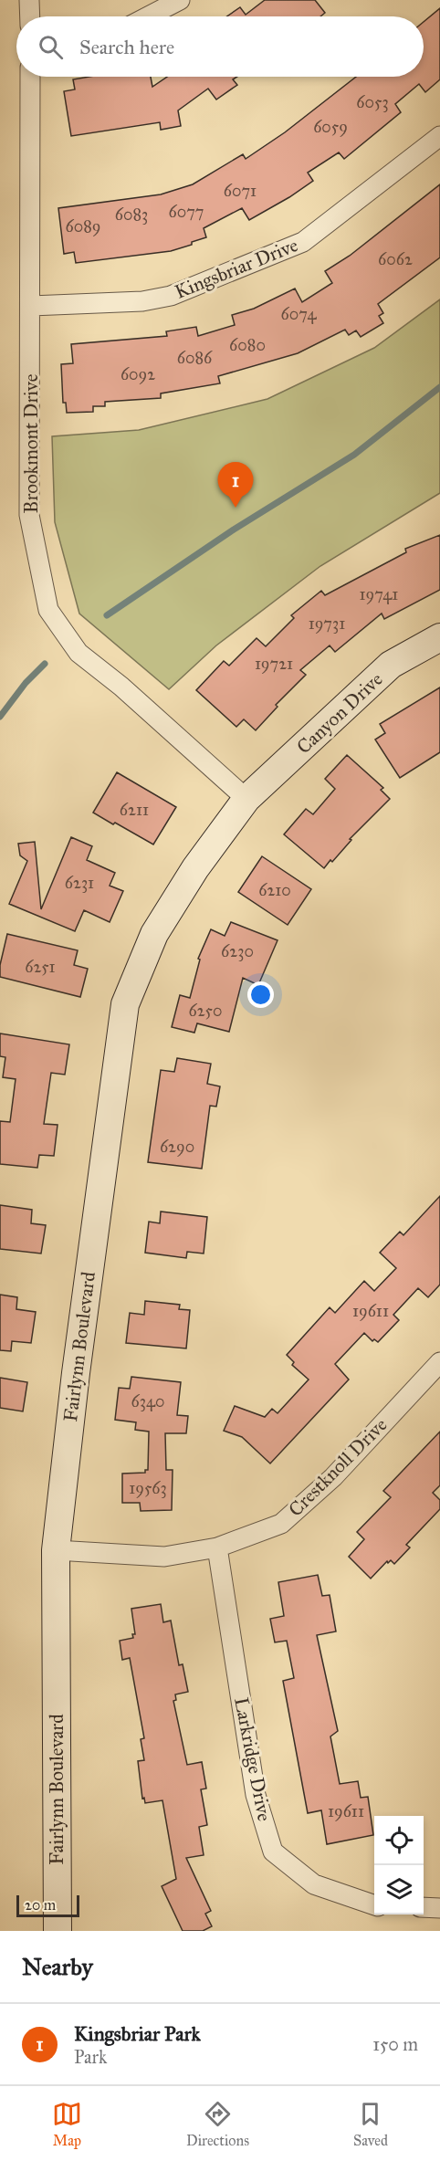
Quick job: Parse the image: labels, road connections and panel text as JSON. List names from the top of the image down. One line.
{"streets":{"street":["Kingsbriar Drive","Brookmont Drive","Canyon Drive","Fairlynn Boulevard","Crestknoll Drive","Larkridge Drive"]},"crossings":[["Kingsbriar Drive","Brookmont Drive"],["Brookmont Drive","Canyon Drive"],["Brookmont Drive","Fairlynn Boulevard"],["Canyon Drive","Fairlynn Boulevard"],["Fairlynn Boulevard","Crestknoll Drive"],["Crestknoll Drive","Larkridge Drive"]],"house_numbers":["6053","6059","6071","6077","6083","6089","6062","6074","6080","6086","6092","19741","19731","19721","6211","6231","6210","6230","6251","6250","6290","19611","6340","19563","19611"],"scale_bar":"20 m","page":{"search":"Search here","pins":"1","scale":"20 m","heading":"Nearby","list":[{"mark":"1","name":"Kingsbriar Park","note":"Park","value":"150 m"}],"nav":["Map","Directions","Saved"]}}
